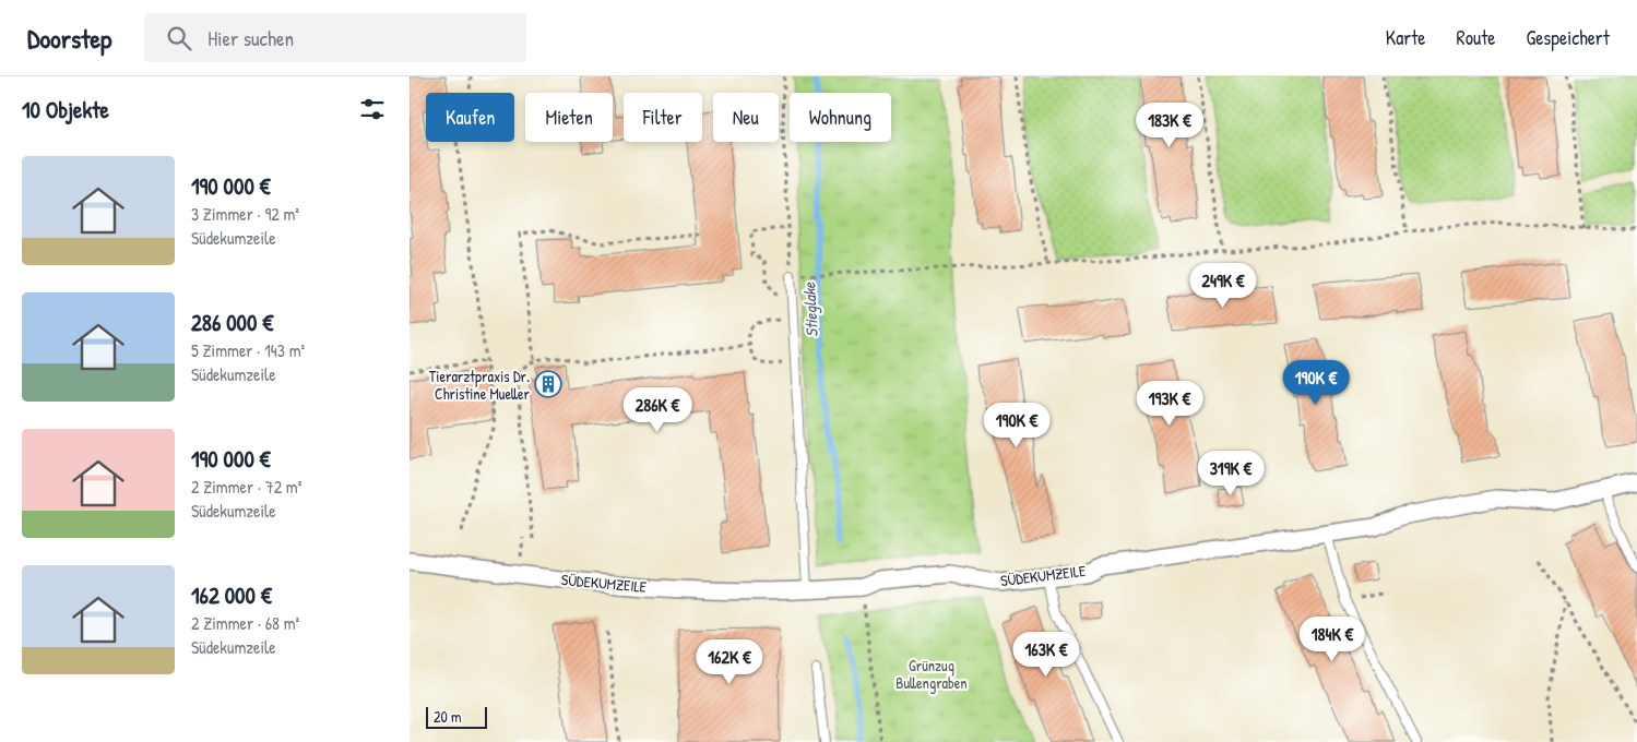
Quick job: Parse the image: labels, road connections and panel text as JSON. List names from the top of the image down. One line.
{"streets":{"street":["SÜDEKUMZEILE"]},"water":["Stieglake"],"parks":["Grünzug Bullengraben"],"places":{"building":["Tierarztpraxis Dr. Christine Mueller"]},"scale_bar":"20 m","page":{"header":"Doorstep","search":"Hier suchen","nav":["Karte","Route","Gespeichert"],"heading":"10 Objekte","chip":["Kaufen","Mieten","Filter","Neu","Wohnung"],"price":["183K €","249K €","190K €","193K €","286K €","190K €","319K €","184K €","163K €","162K €"],"list":[{"name":"190 000 €","note":"3 Zimmer · 92 m² · Südekumzeile"},{"name":"286 000 €","note":"5 Zimmer · 143 m² · Südekumzeile"},{"name":"190 000 €","note":"2 Zimmer · 72 m² · Südekumzeile"},{"name":"162 000 €","note":"2 Zimmer · 68 m² · Südekumzeile"}],"scale":"20 m"}}
